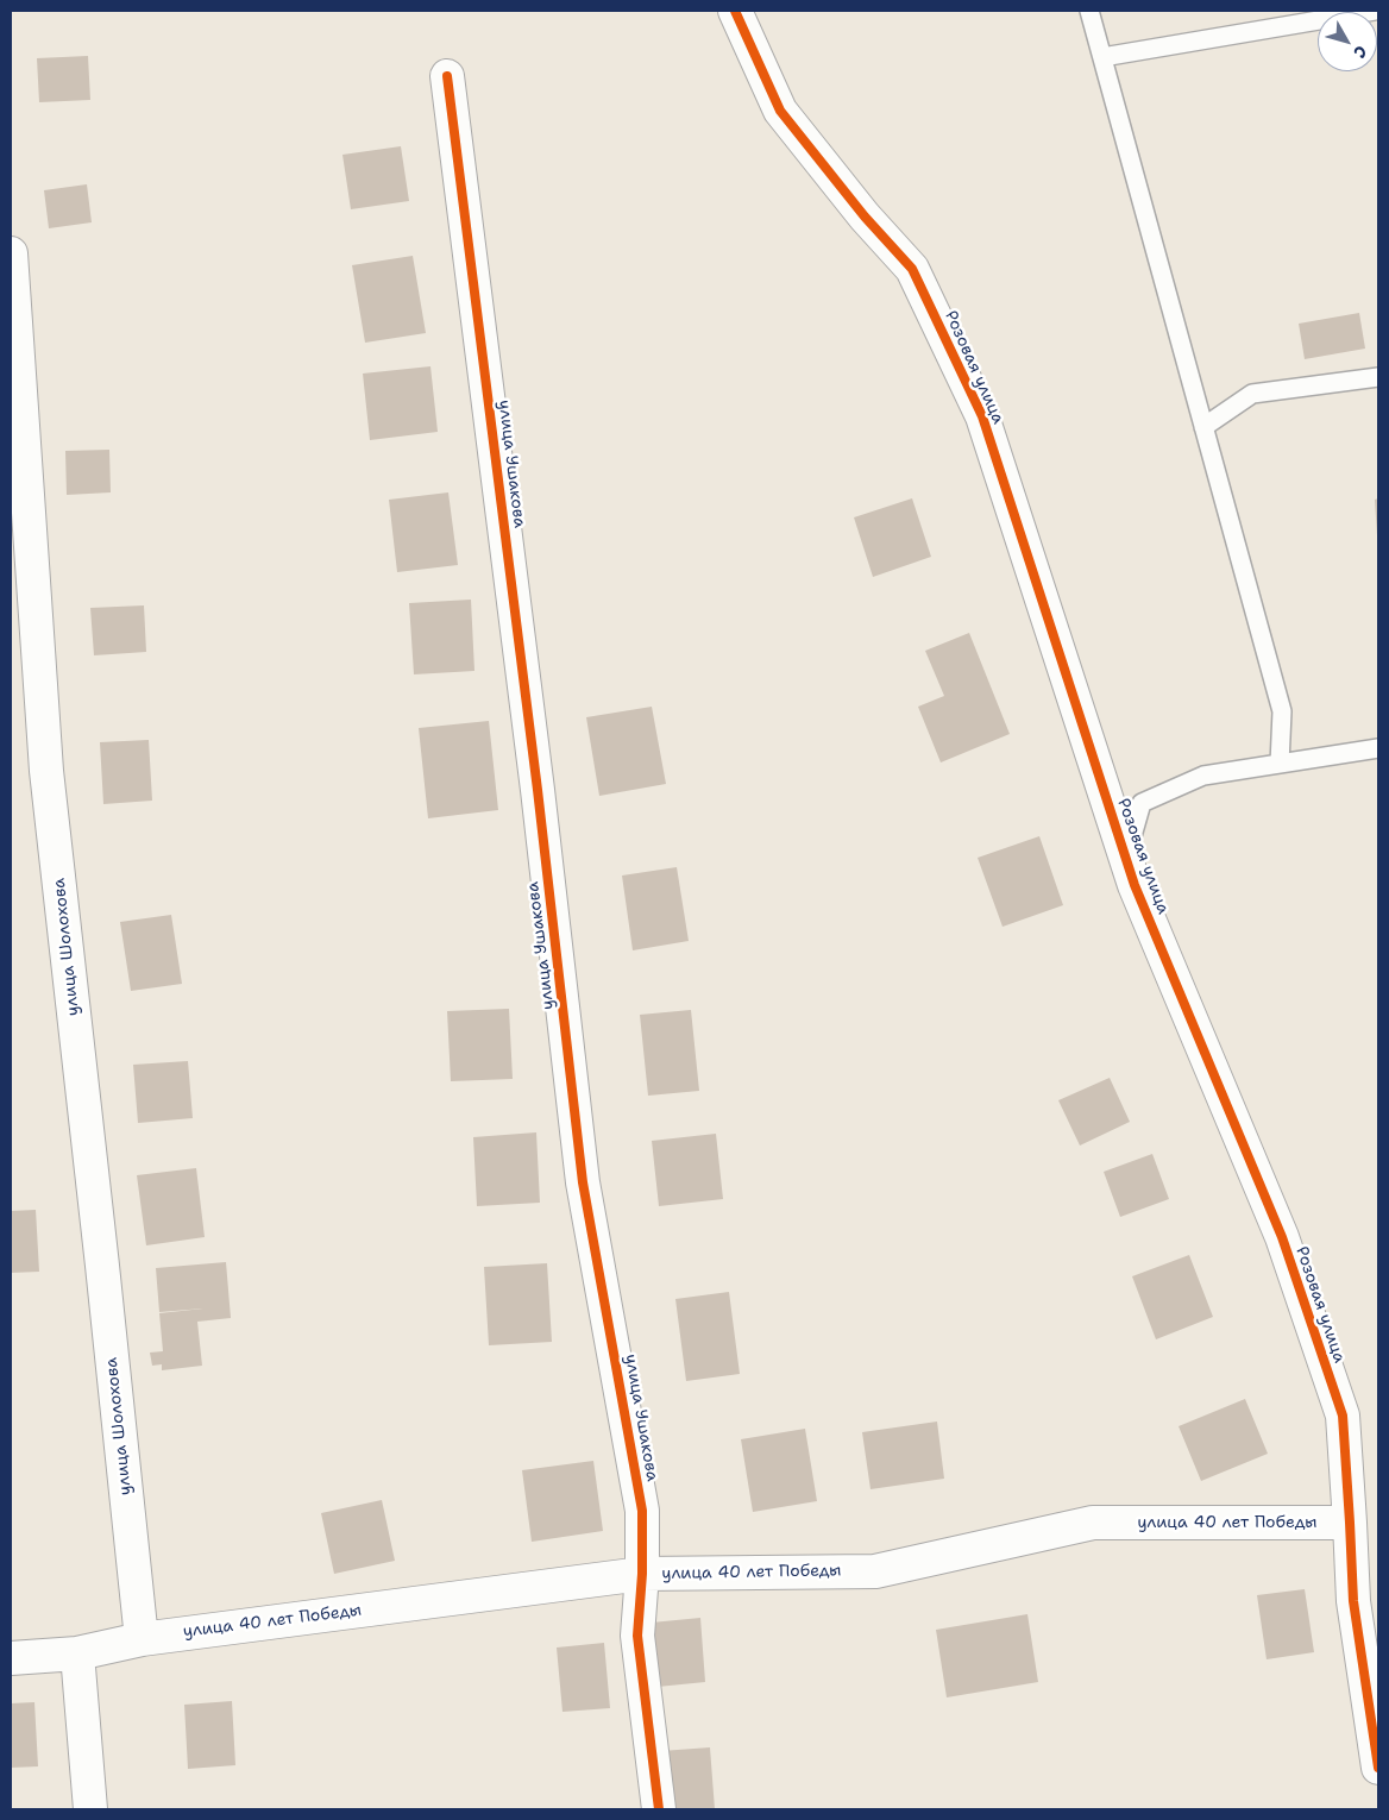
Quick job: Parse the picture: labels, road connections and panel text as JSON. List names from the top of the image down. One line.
{"streets":{"street":["Розовая улица","улица Ушакова","улица Шолохова","улица 40 лет Победы"]},"crossings":[["Розовая улица","улица 40 лет Победы"],["улица Ушакова","улица 40 лет Победы"],["улица Шолохова","улица 40 лет Победы"]],"north":"bottom right"}
